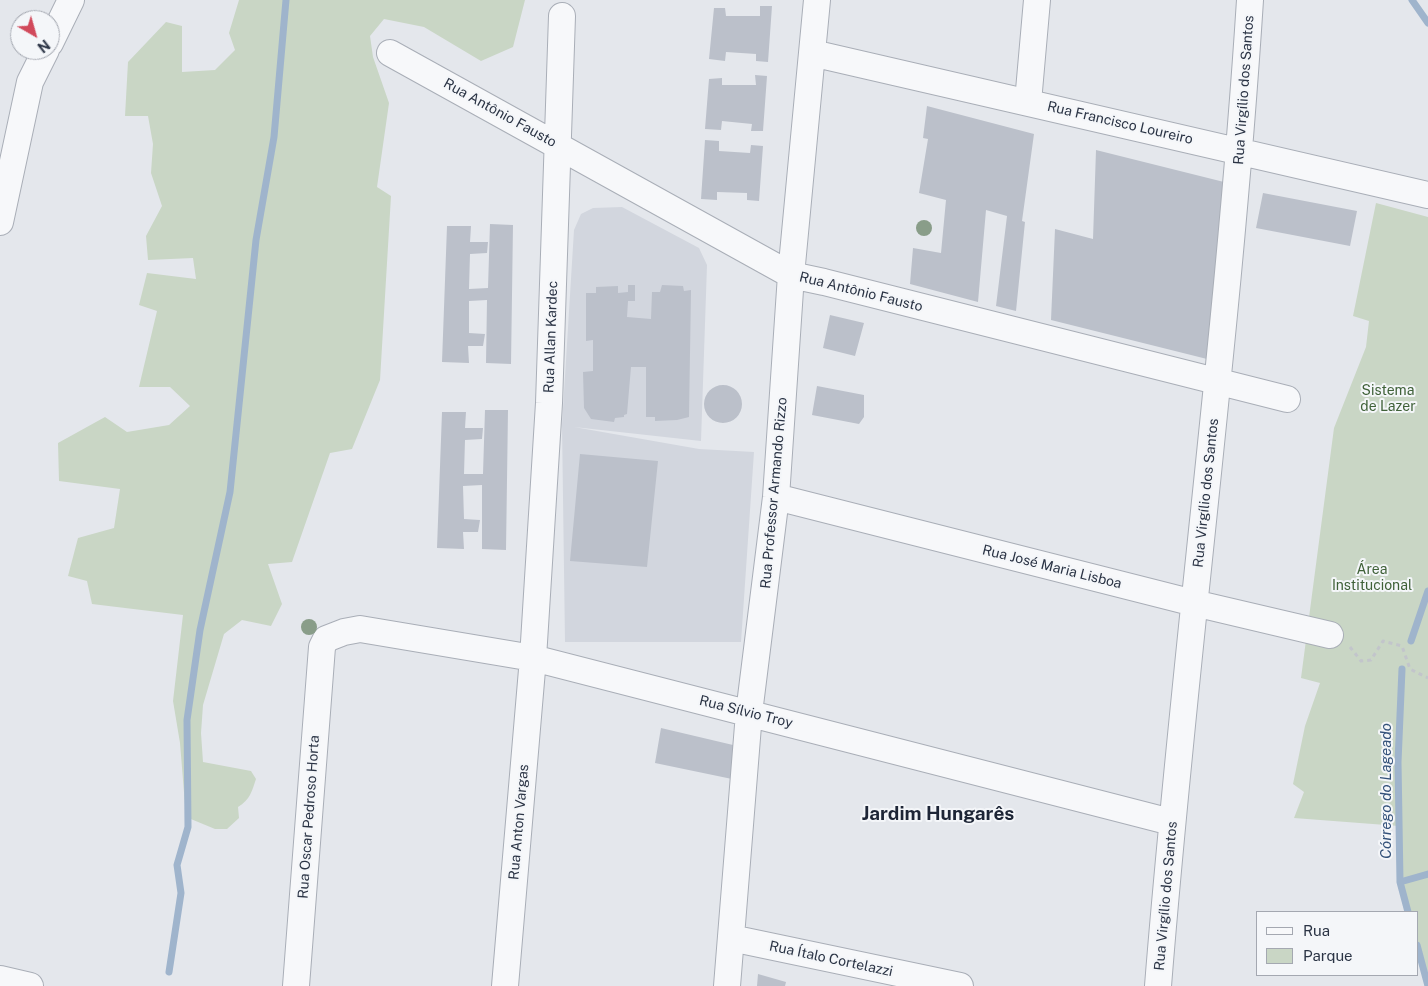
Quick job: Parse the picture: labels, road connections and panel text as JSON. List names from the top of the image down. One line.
{"streets":{"street":["Rua Virgílio dos Santos","Rua Antônio Fausto","Rua Francisco Loureiro","Rua Allan Kardec","Rua Professor Armando Rizzo","Rua José Maria Lisboa","Rua Sílvio Troy","Rua Oscar Pedroso Horta","Rua Anton Vargas","Rua Ítalo Cortelazzi"]},"crossings":[["Rua Virgílio dos Santos","Rua Antônio Fausto"],["Rua Virgílio dos Santos","Rua Francisco Loureiro"],["Rua Virgílio dos Santos","Rua José Maria Lisboa"],["Rua Virgílio dos Santos","Rua Sílvio Troy"],["Rua Antônio Fausto","Rua Allan Kardec"],["Rua Antônio Fausto","Rua Professor Armando Rizzo"],["Rua Francisco Loureiro","Rua Professor Armando Rizzo"],["Rua Allan Kardec","Rua Sílvio Troy"],["Rua Allan Kardec","Rua Anton Vargas"],["Rua Professor Armando Rizzo","Rua José Maria Lisboa"],["Rua Professor Armando Rizzo","Rua Sílvio Troy"],["Rua Professor Armando Rizzo","Rua Ítalo Cortelazzi"],["Rua Sílvio Troy","Rua Oscar Pedroso Horta"],["Rua Sílvio Troy","Rua Anton Vargas"]],"districts":["Jardim Hungarês"],"water":["Córrego do Lageado"],"parks":["Sistema de Lazer","Área Institucional"],"legend":["Rua","Parque"],"north":"bottom right"}
